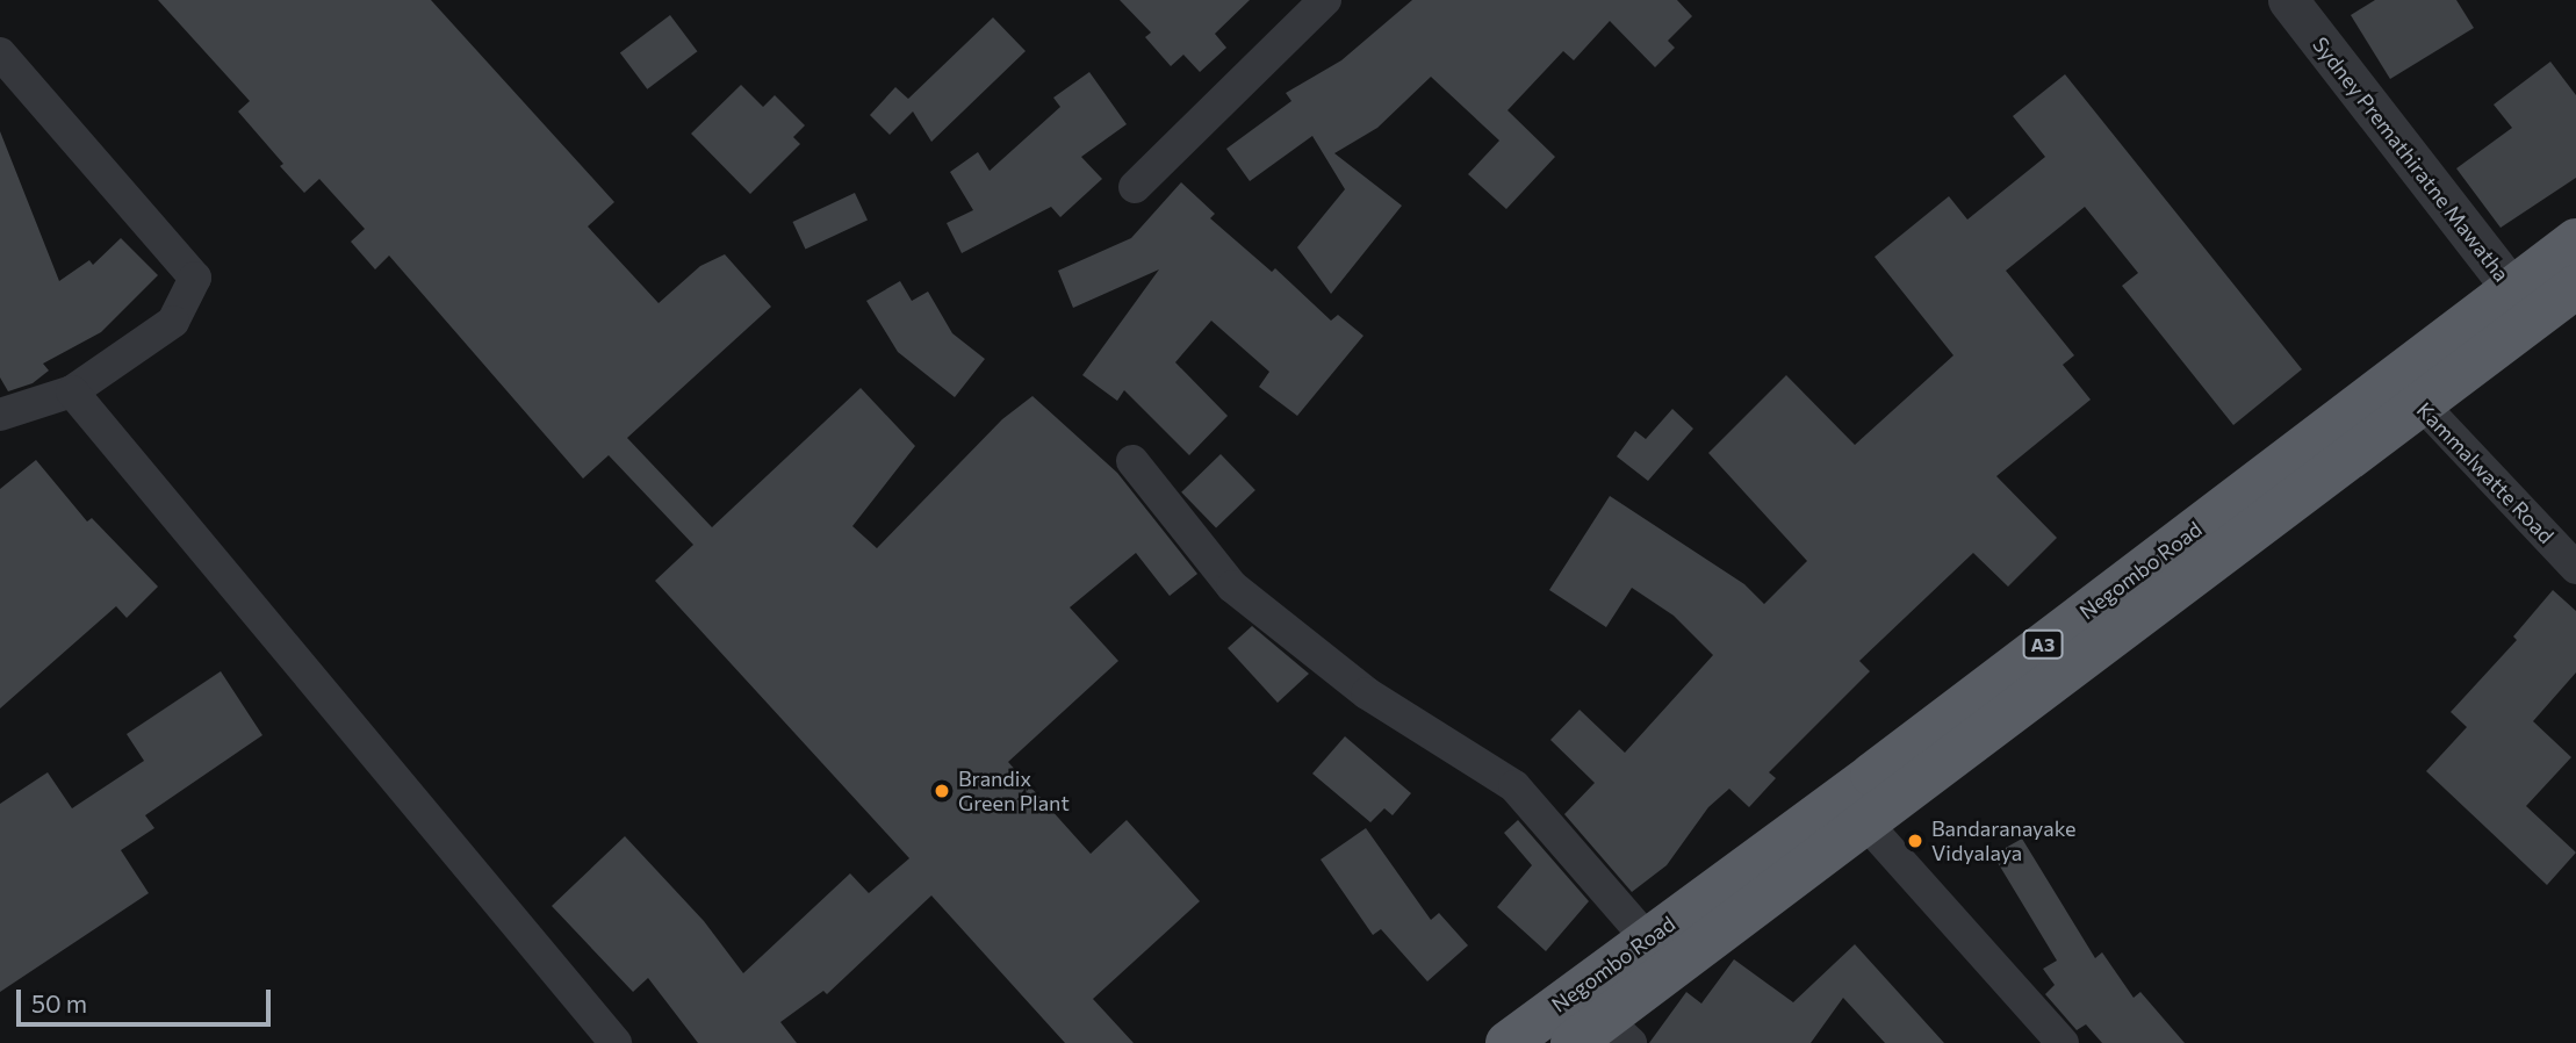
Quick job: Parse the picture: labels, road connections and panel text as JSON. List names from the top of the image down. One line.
{"streets":{"highway":["Negombo Road","A3"],"street":["Sydney Premathiratne Mawatha","Kammalwatte Road"]},"crossings":[["Sydney Premathiratne Mawatha","Negombo Road"],["Kammalwatte Road","Negombo Road"]],"places":["Brandix Green Plant","Bandaranayake Vidyalaya"],"scale_bar":"50 m"}
